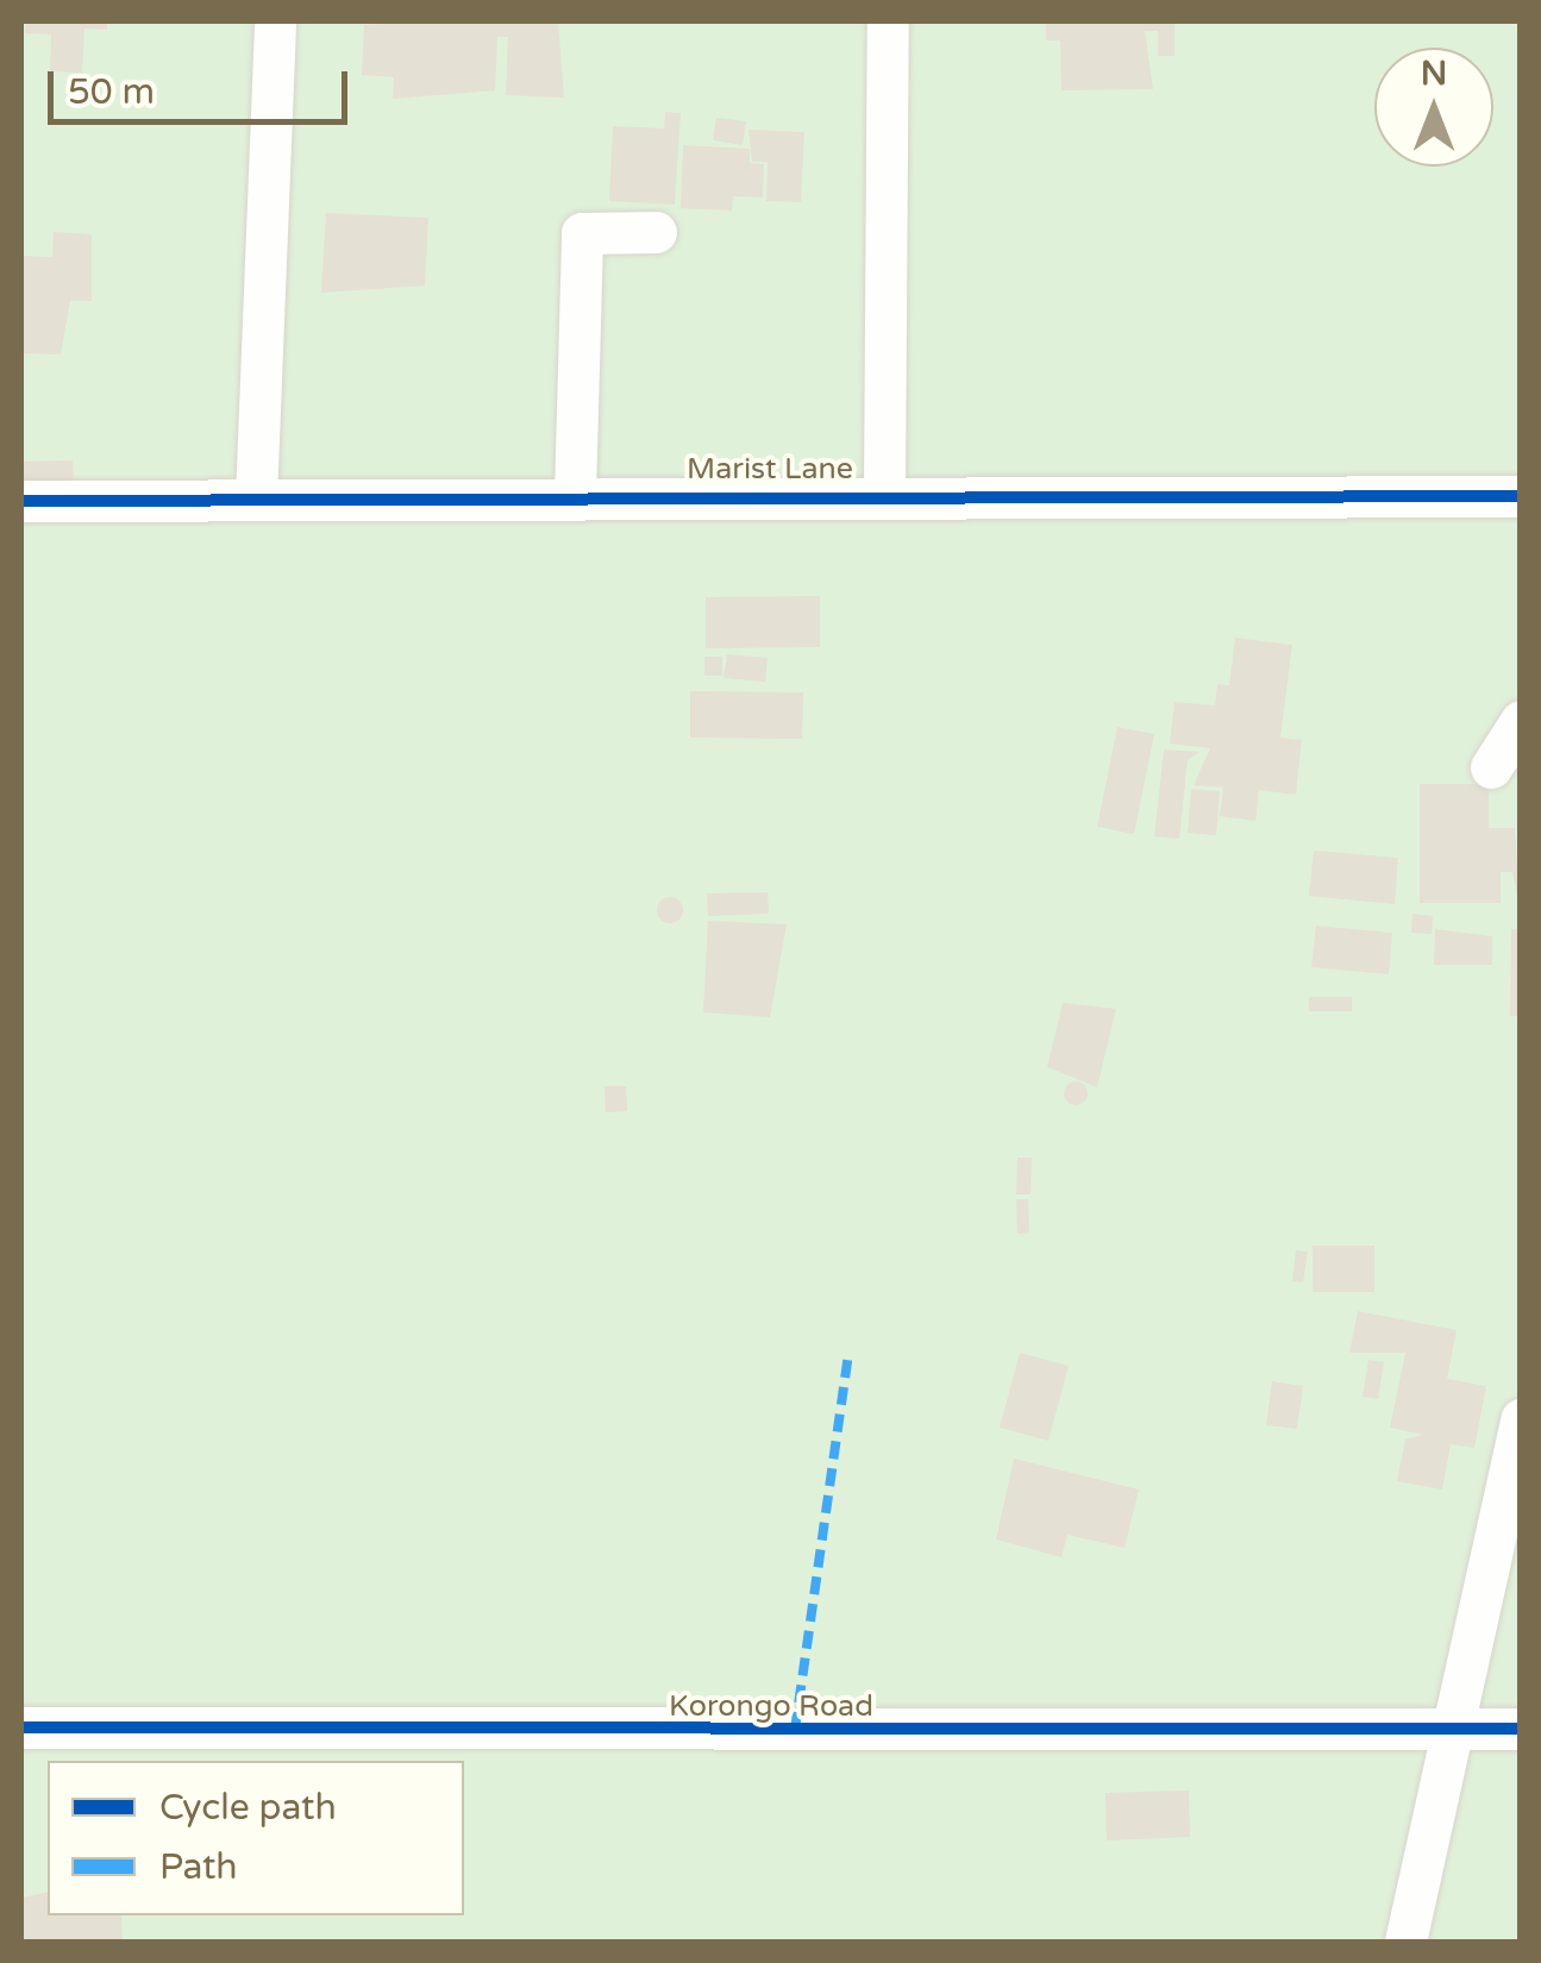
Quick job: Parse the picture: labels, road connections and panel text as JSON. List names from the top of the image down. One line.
{"streets":{"street":["Marist Lane","Korongo Road"]},"legend":["Cycle path","Path"],"scale_bar":"50 m","north":"top"}
